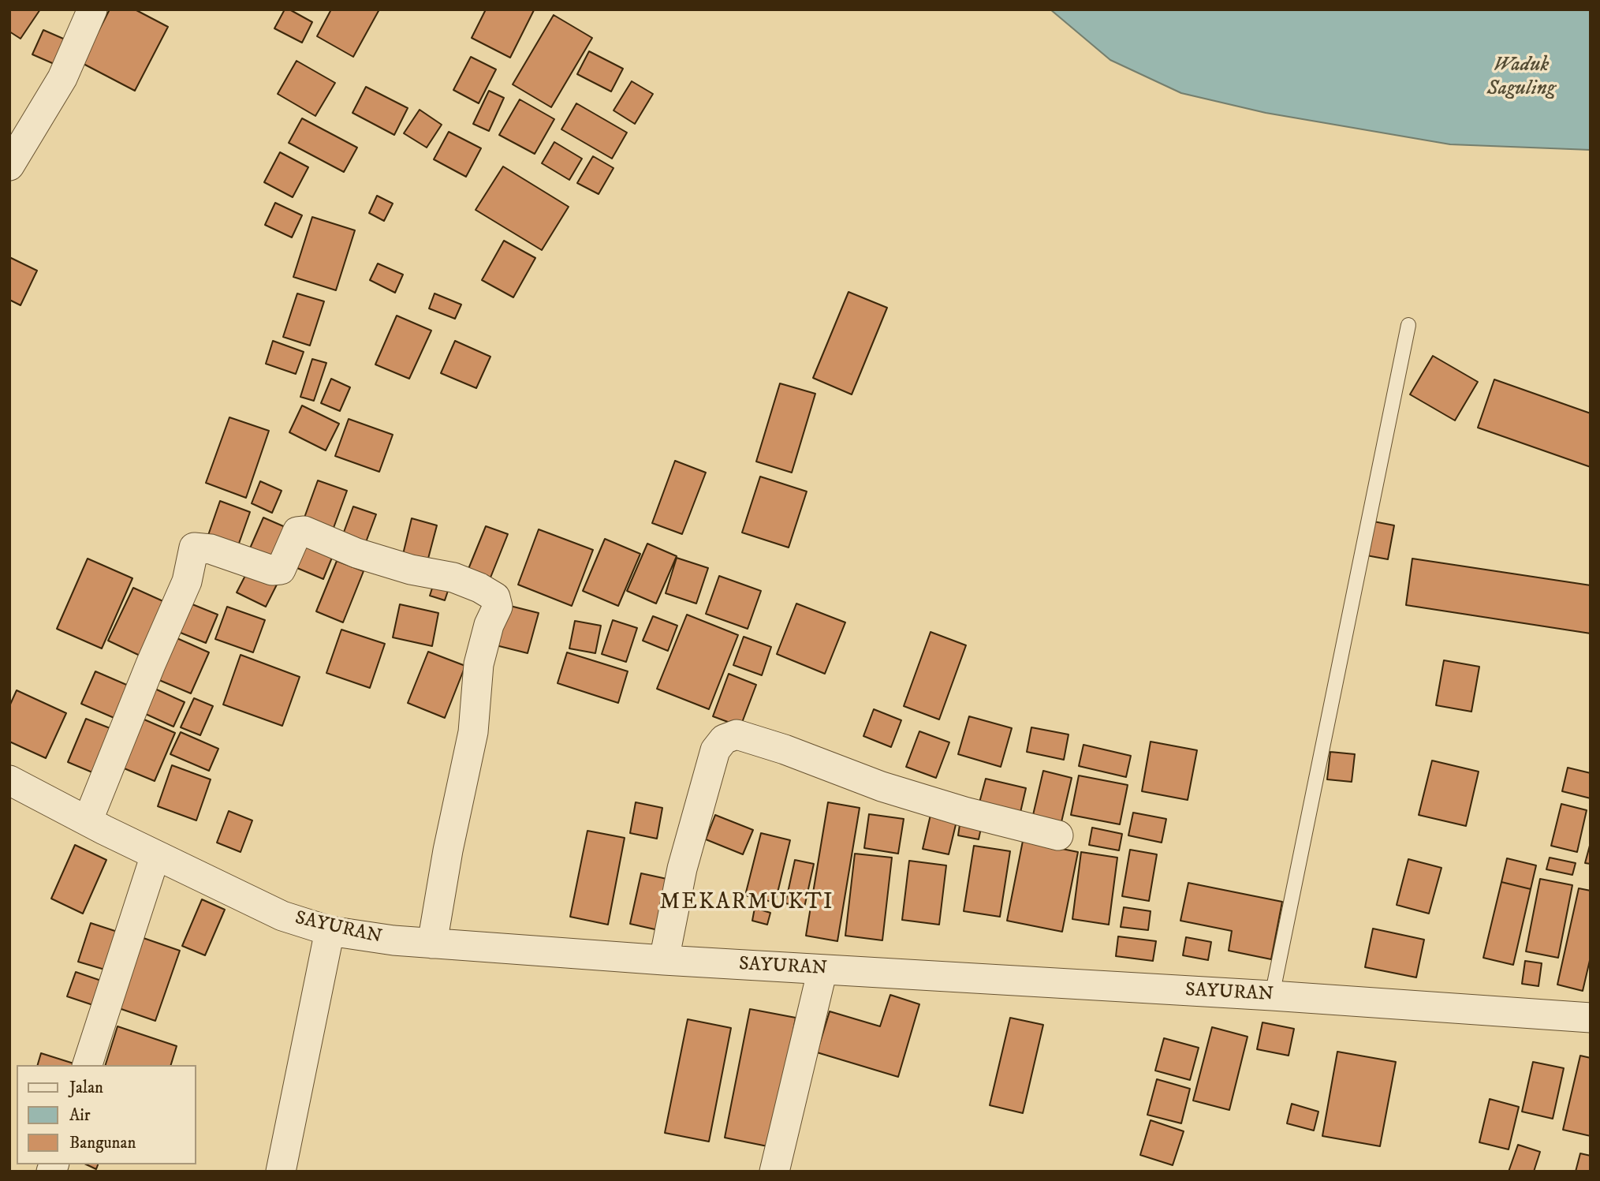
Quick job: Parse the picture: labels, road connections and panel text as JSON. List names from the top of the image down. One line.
{"streets":{"street":["SAYURAN"]},"districts":["MEKARMUKTI"],"water":["Waduk Saguling"],"legend":["Jalan","Air","Bangunan"]}
